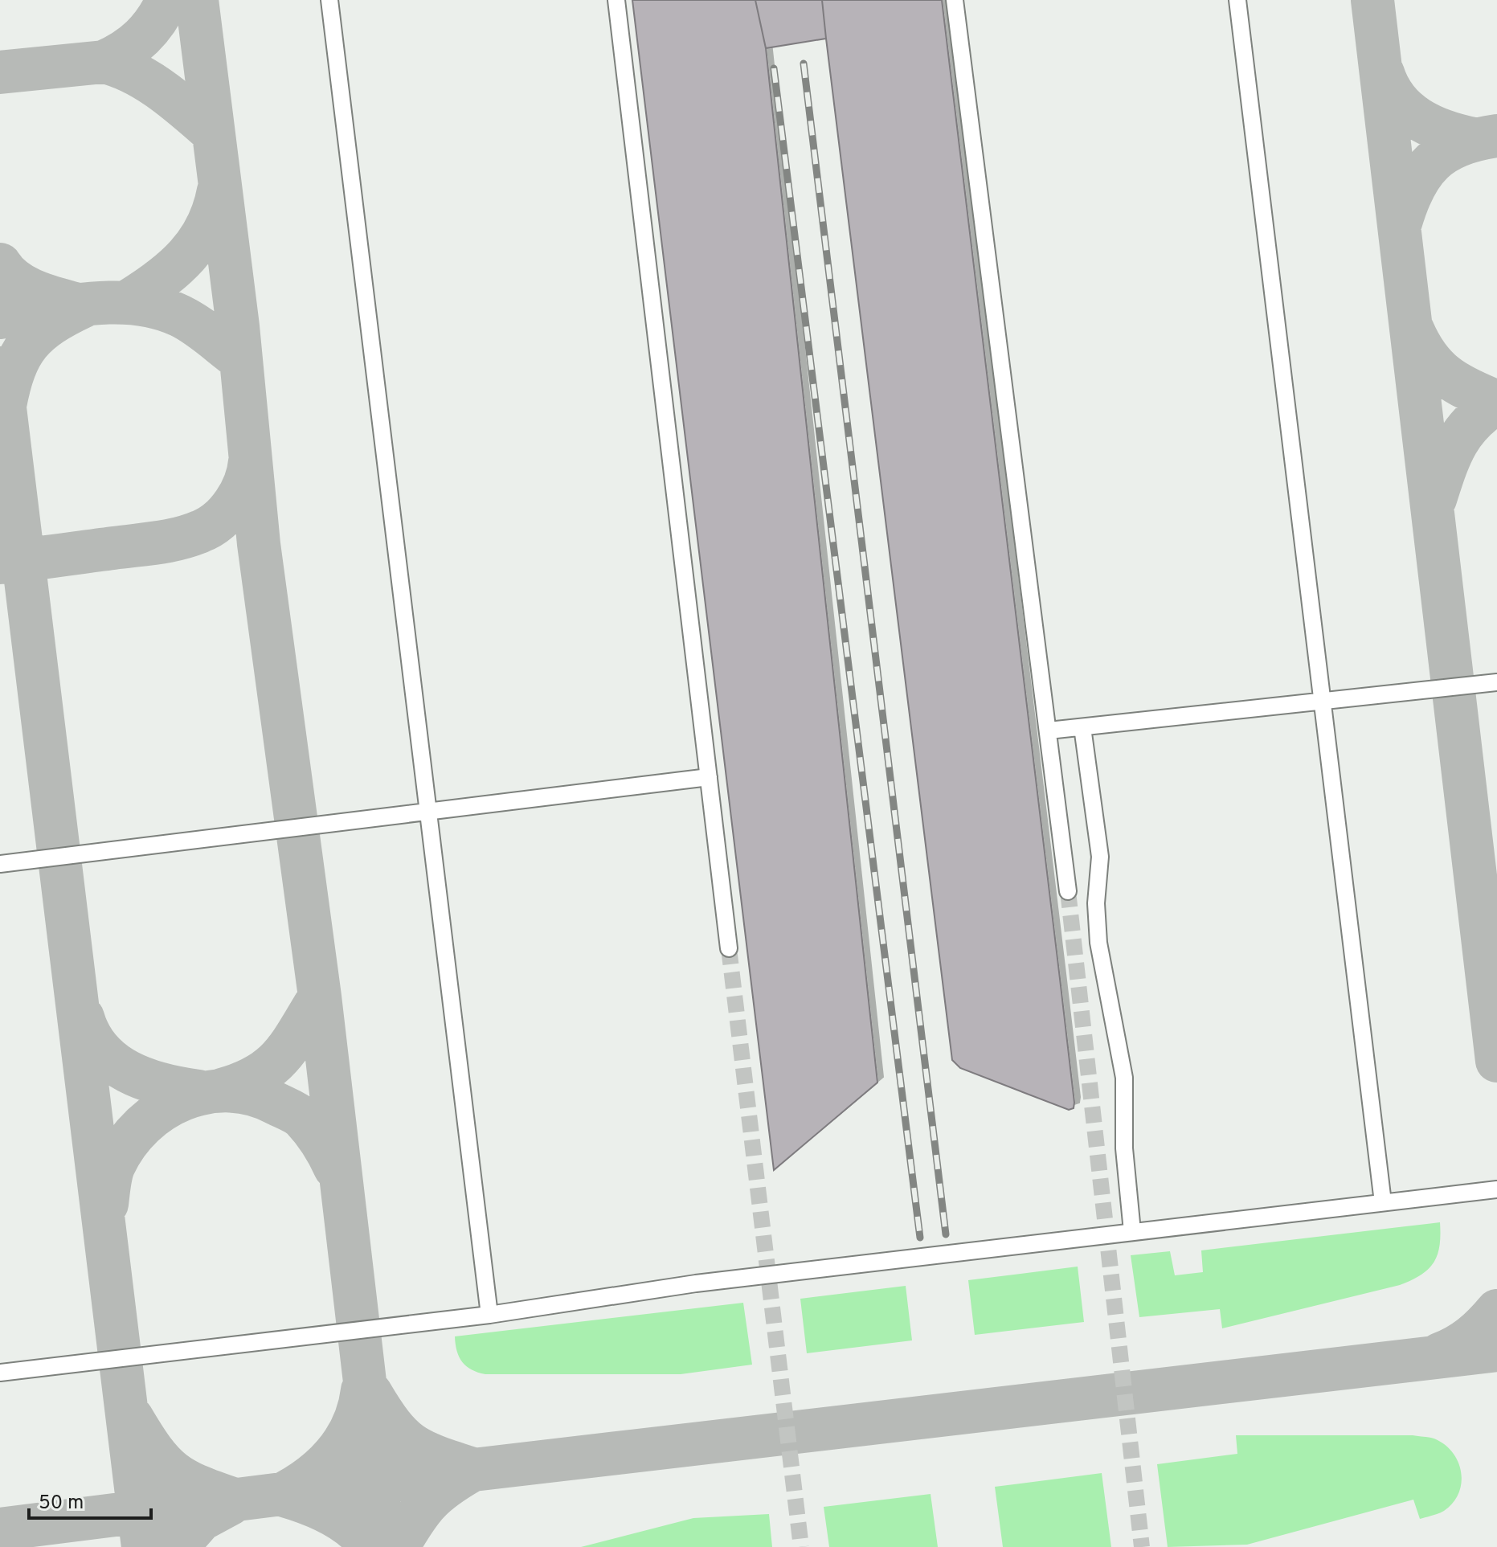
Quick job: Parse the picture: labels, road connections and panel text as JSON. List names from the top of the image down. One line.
{"scale_bar":"50 m"}
